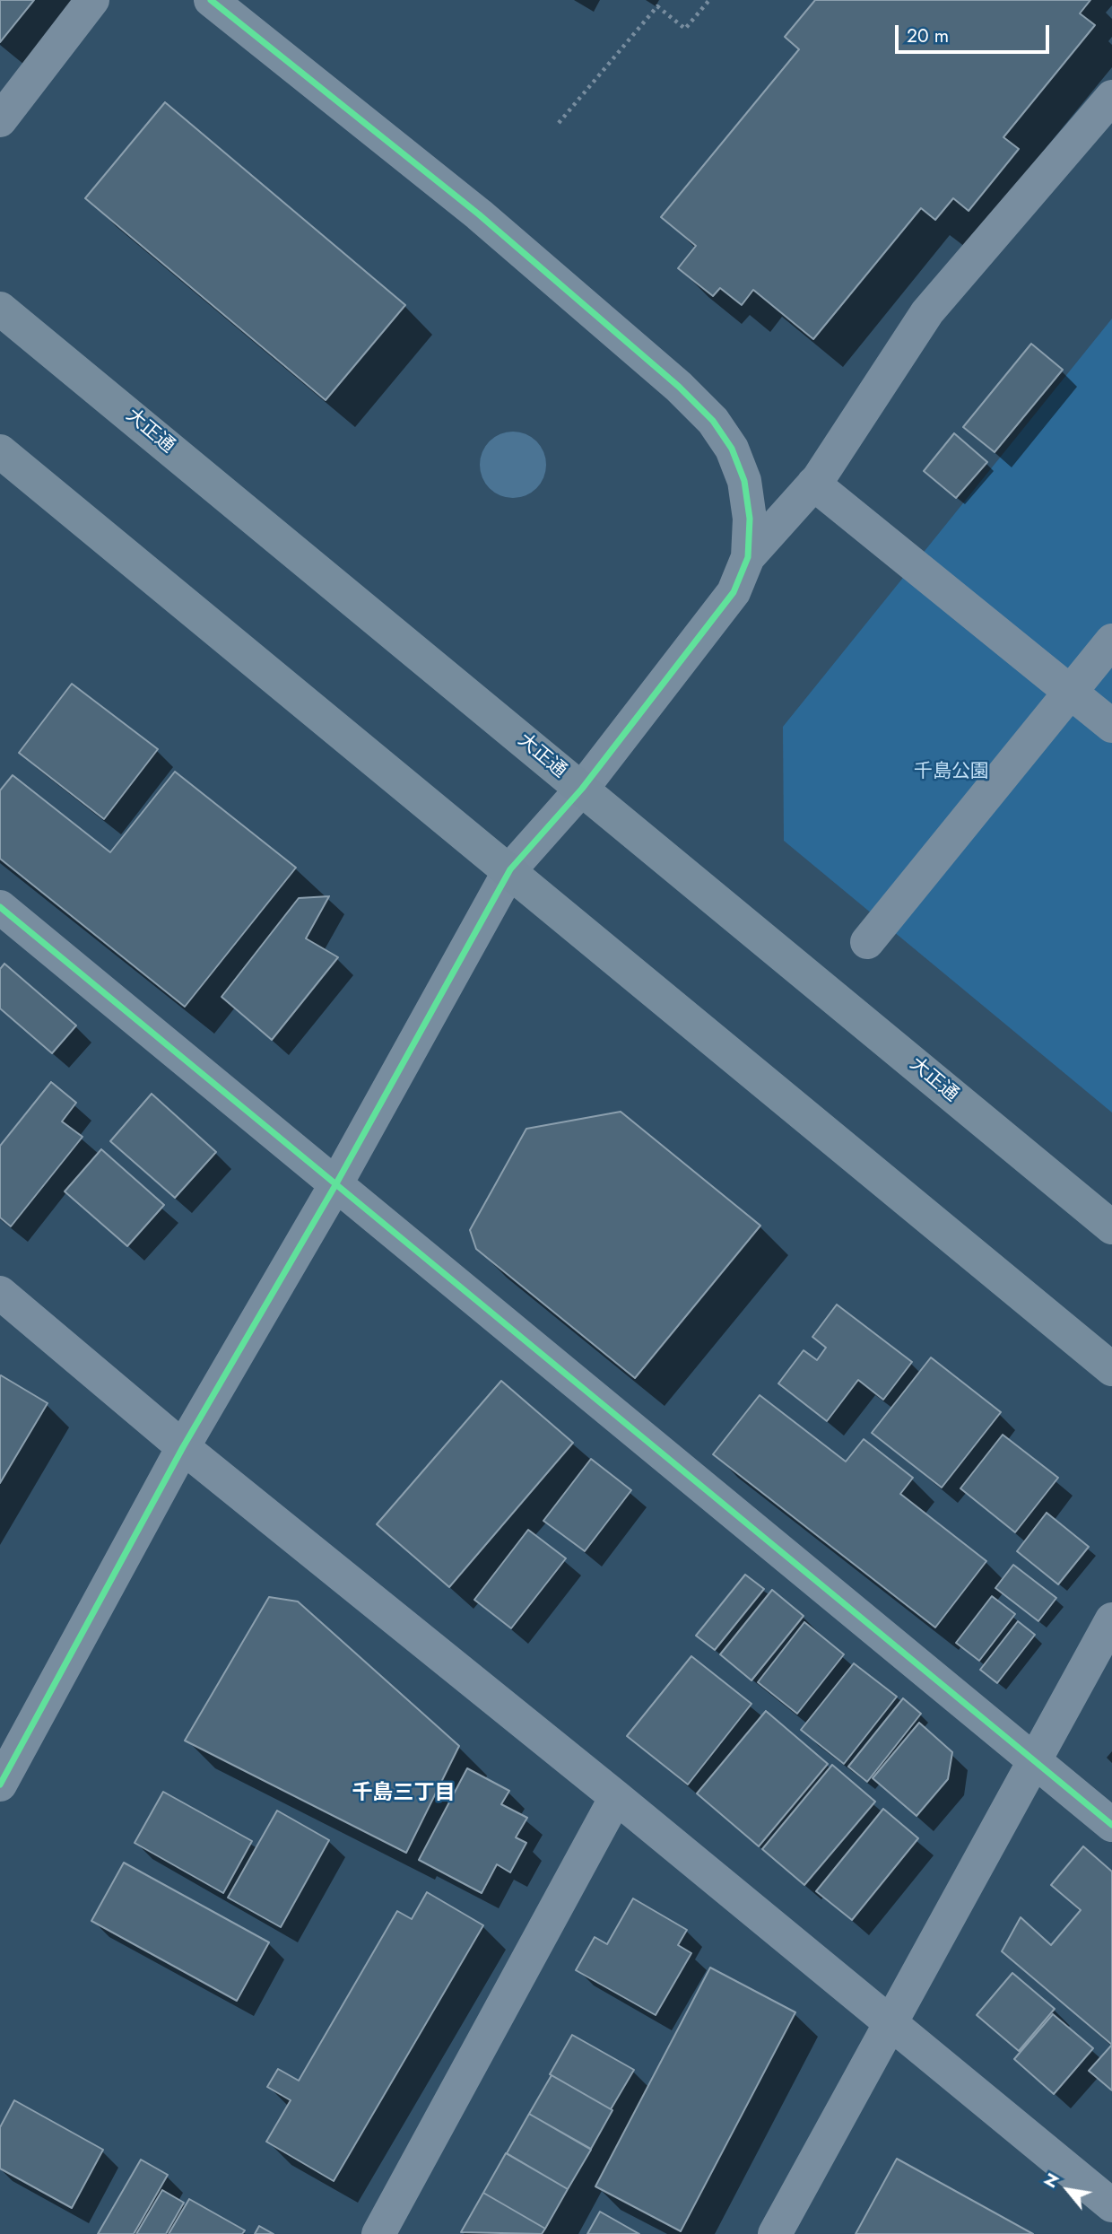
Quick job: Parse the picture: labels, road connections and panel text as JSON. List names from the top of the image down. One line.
{"streets":{"main road":["大正通"]},"districts":["千島三丁目"],"parks":["千島公園"],"scale_bar":"20 m","north":"top left"}
